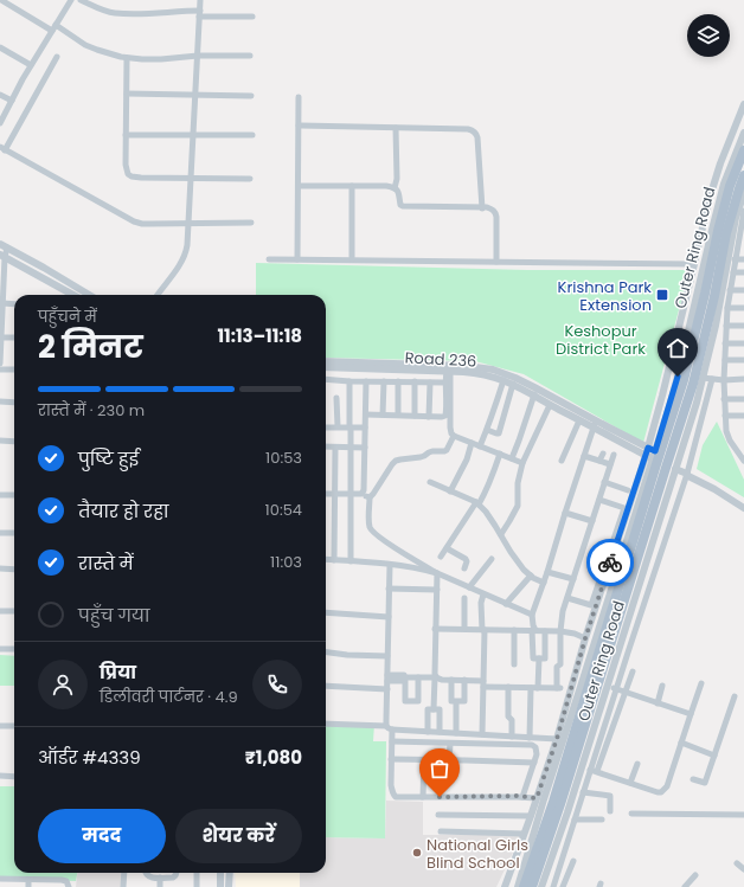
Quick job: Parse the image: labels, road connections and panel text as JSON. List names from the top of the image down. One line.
{"streets":{"main road":["Outer Ring Road"],"street":["Road 236"]},"crossings":[["Outer Ring Road","Road 236"]],"parks":["Keshopur District Park"],"places":{"transit":["Krishna Park Extension"],"other":["National Girls Blind School"]},"page":{"heading":["2 मिनट","पहुँचने में","11:13–11:18"],"panel":["प्रिया","डिलीवरी पार्टनर · 4.9","ऑर्डर #4339","₹1,080"],"bar":"रास्ते में · 230 m","list":[["पुष्टि हुई","10:53"],["तैयार हो रहा","10:54"],["रास्ते में","11:03"],"पहुँच गया"],"buttons":["मदद","शेयर करें"]}}
